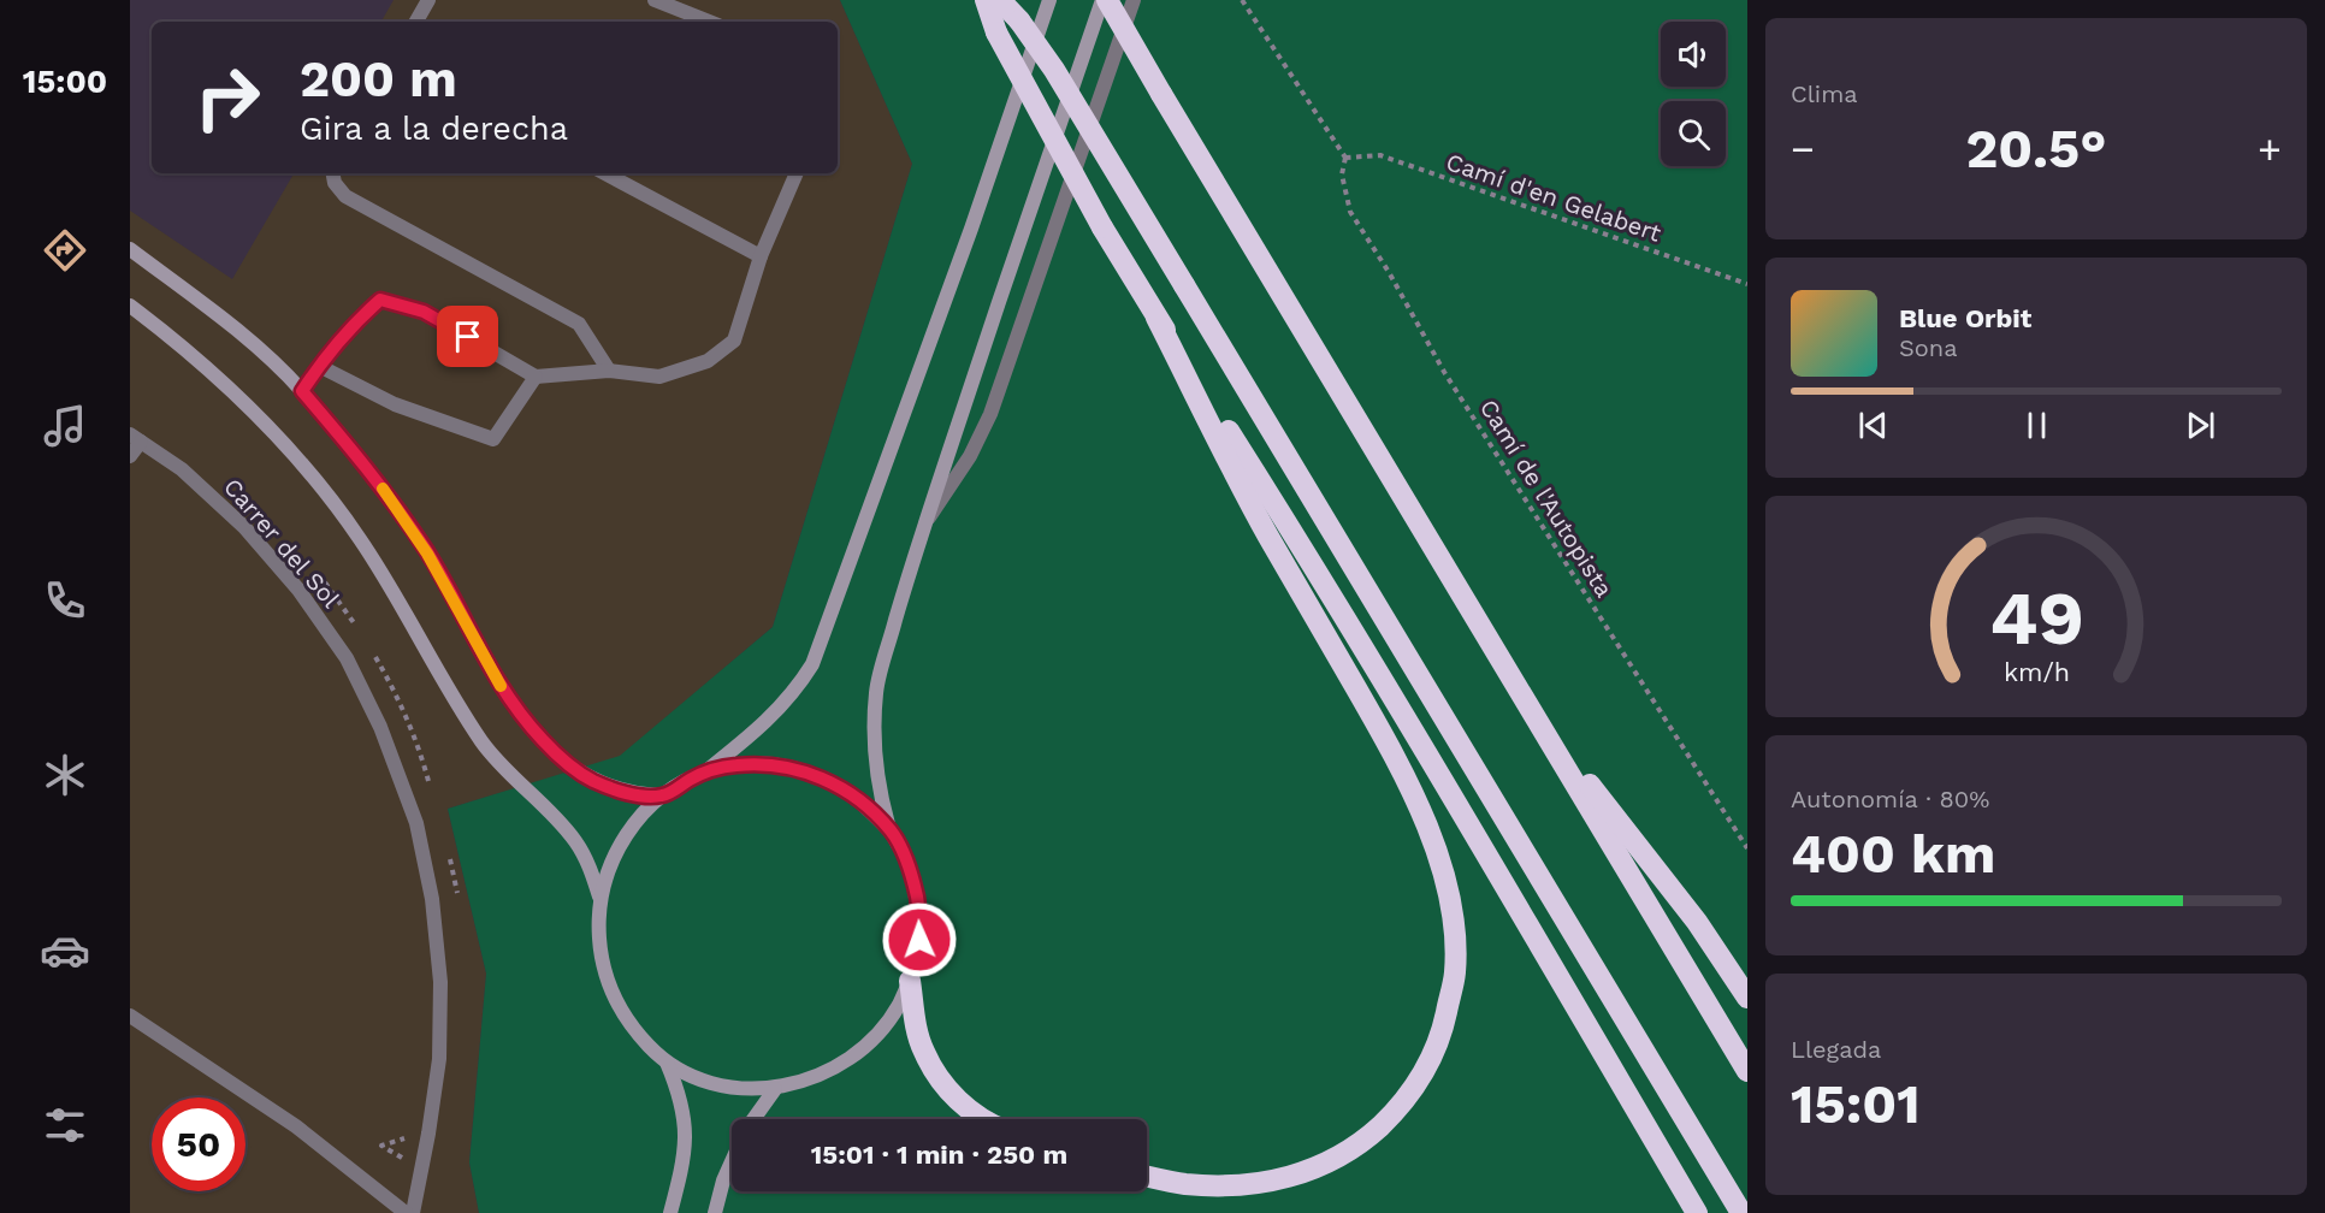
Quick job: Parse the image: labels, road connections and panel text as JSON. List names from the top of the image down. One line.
{"streets":{"street":["Carrer del Sol"],"path":["Camí d'en Gelabert","Camí de l'Autopista"]},"crossings":[["Camí d'en Gelabert","Camí de l'Autopista"]],"page":{"tabs":"15:00","tile":["Clima",["Autonomía · 80%","400 km"],["Llegada","15:01"]],"turn":["200 m","Gira a la derecha"],"heat":["−","20.5°","+"],"song":["Blue Orbit","Sona"],"limit":"50","trip":"15:01 · 1 min · 250 m","gauge":["49","km/h"]}}
